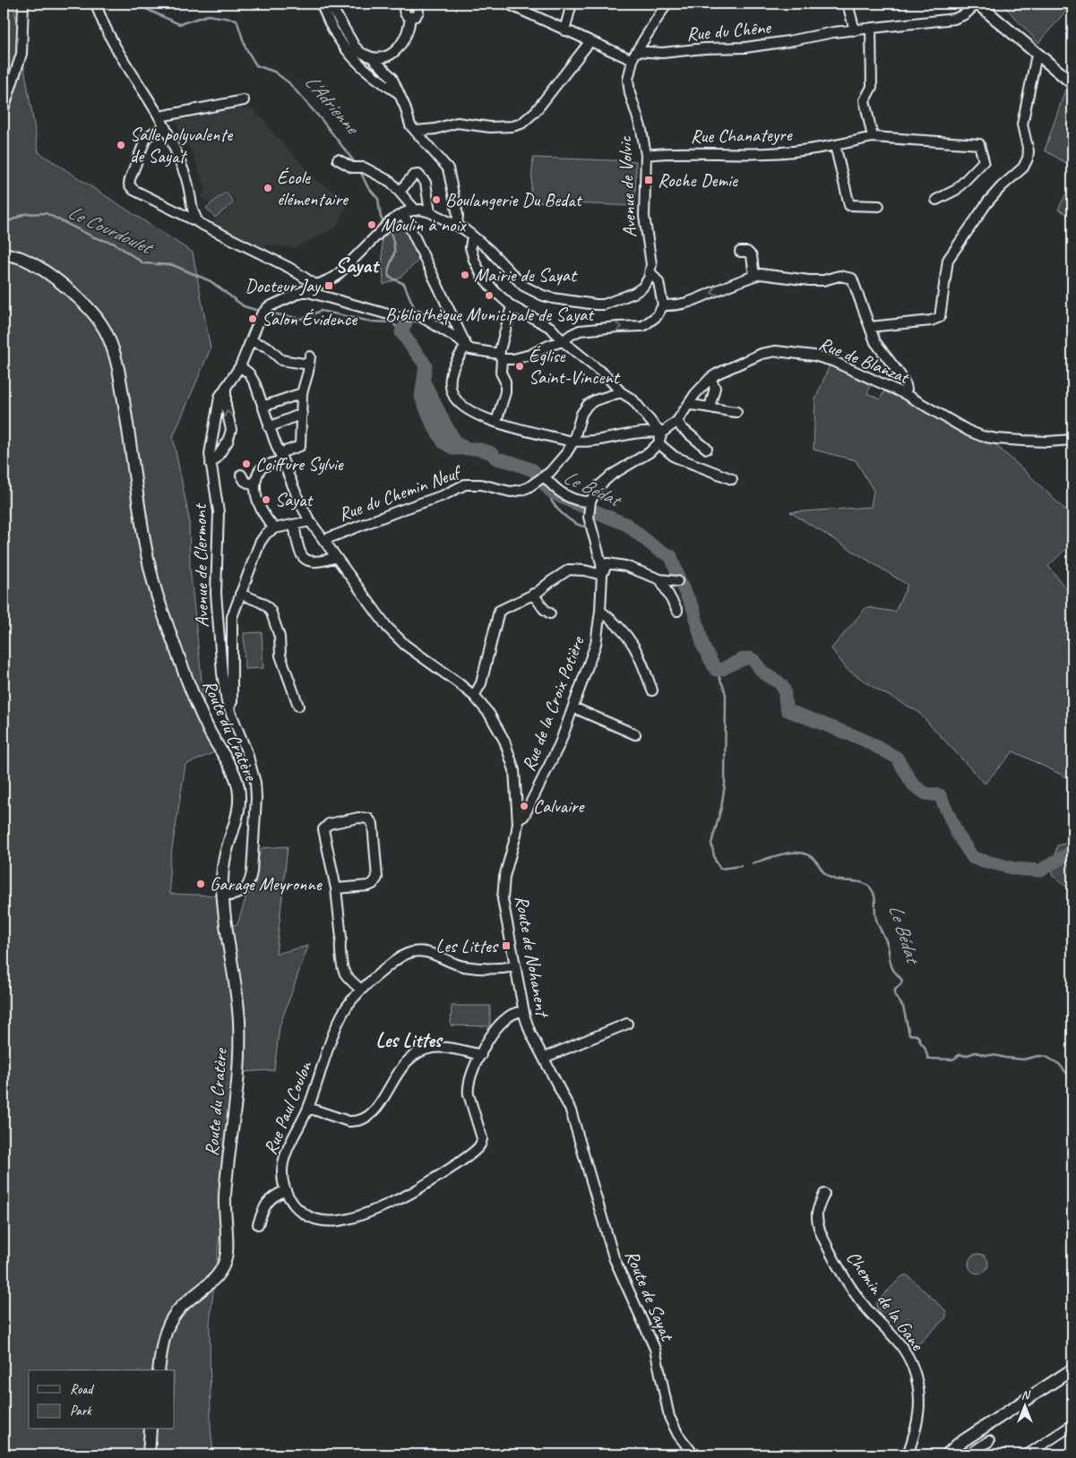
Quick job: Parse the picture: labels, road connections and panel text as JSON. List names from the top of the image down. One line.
{"streets":{"main road":["Route du Cratère"],"street":["Rue du Chêne","Rue Chanateyre","Avenue de Volvic","Rue de Blanzat","Rue du Chemin Neuf","Avenue de Clermont","Rue de la Croix Potière","Route de Nohanent","Rue Paul Coulon","Route de Sayat","Chemin de la Gane"]},"crossings":[["Rue du Chêne","Avenue de Volvic"],["Rue Chanateyre","Avenue de Volvic"],["Rue du Chemin Neuf","Route de Nohanent"],["Avenue de Clermont","Route du Cratère"],["Avenue de Clermont","Route de Nohanent"],["Rue de la Croix Potière","Route de Nohanent"],["Route de Nohanent","Rue Paul Coulon"],["Route de Nohanent","Route de Sayat"]],"districts":["Sayat","Les Littes"],"water":["L'Adrienne","Le Courdoulet","Le Bédat"],"places":{"other":["Salle polyvalente de Sayat","École élémentaire","Boulangerie Du Bedat","Moulin à noix","Mairie de Sayat","Bibliothèque Municipale de Sayat","Salon Évidence","Église Saint-Vincent","Coiffure Sylvie","Sayat","Calvaire","Garage Meyronne"],"transit":["Roche Demie","Docteur Jay","Les Littes"]},"legend":["Road","Park"],"north":"top"}
